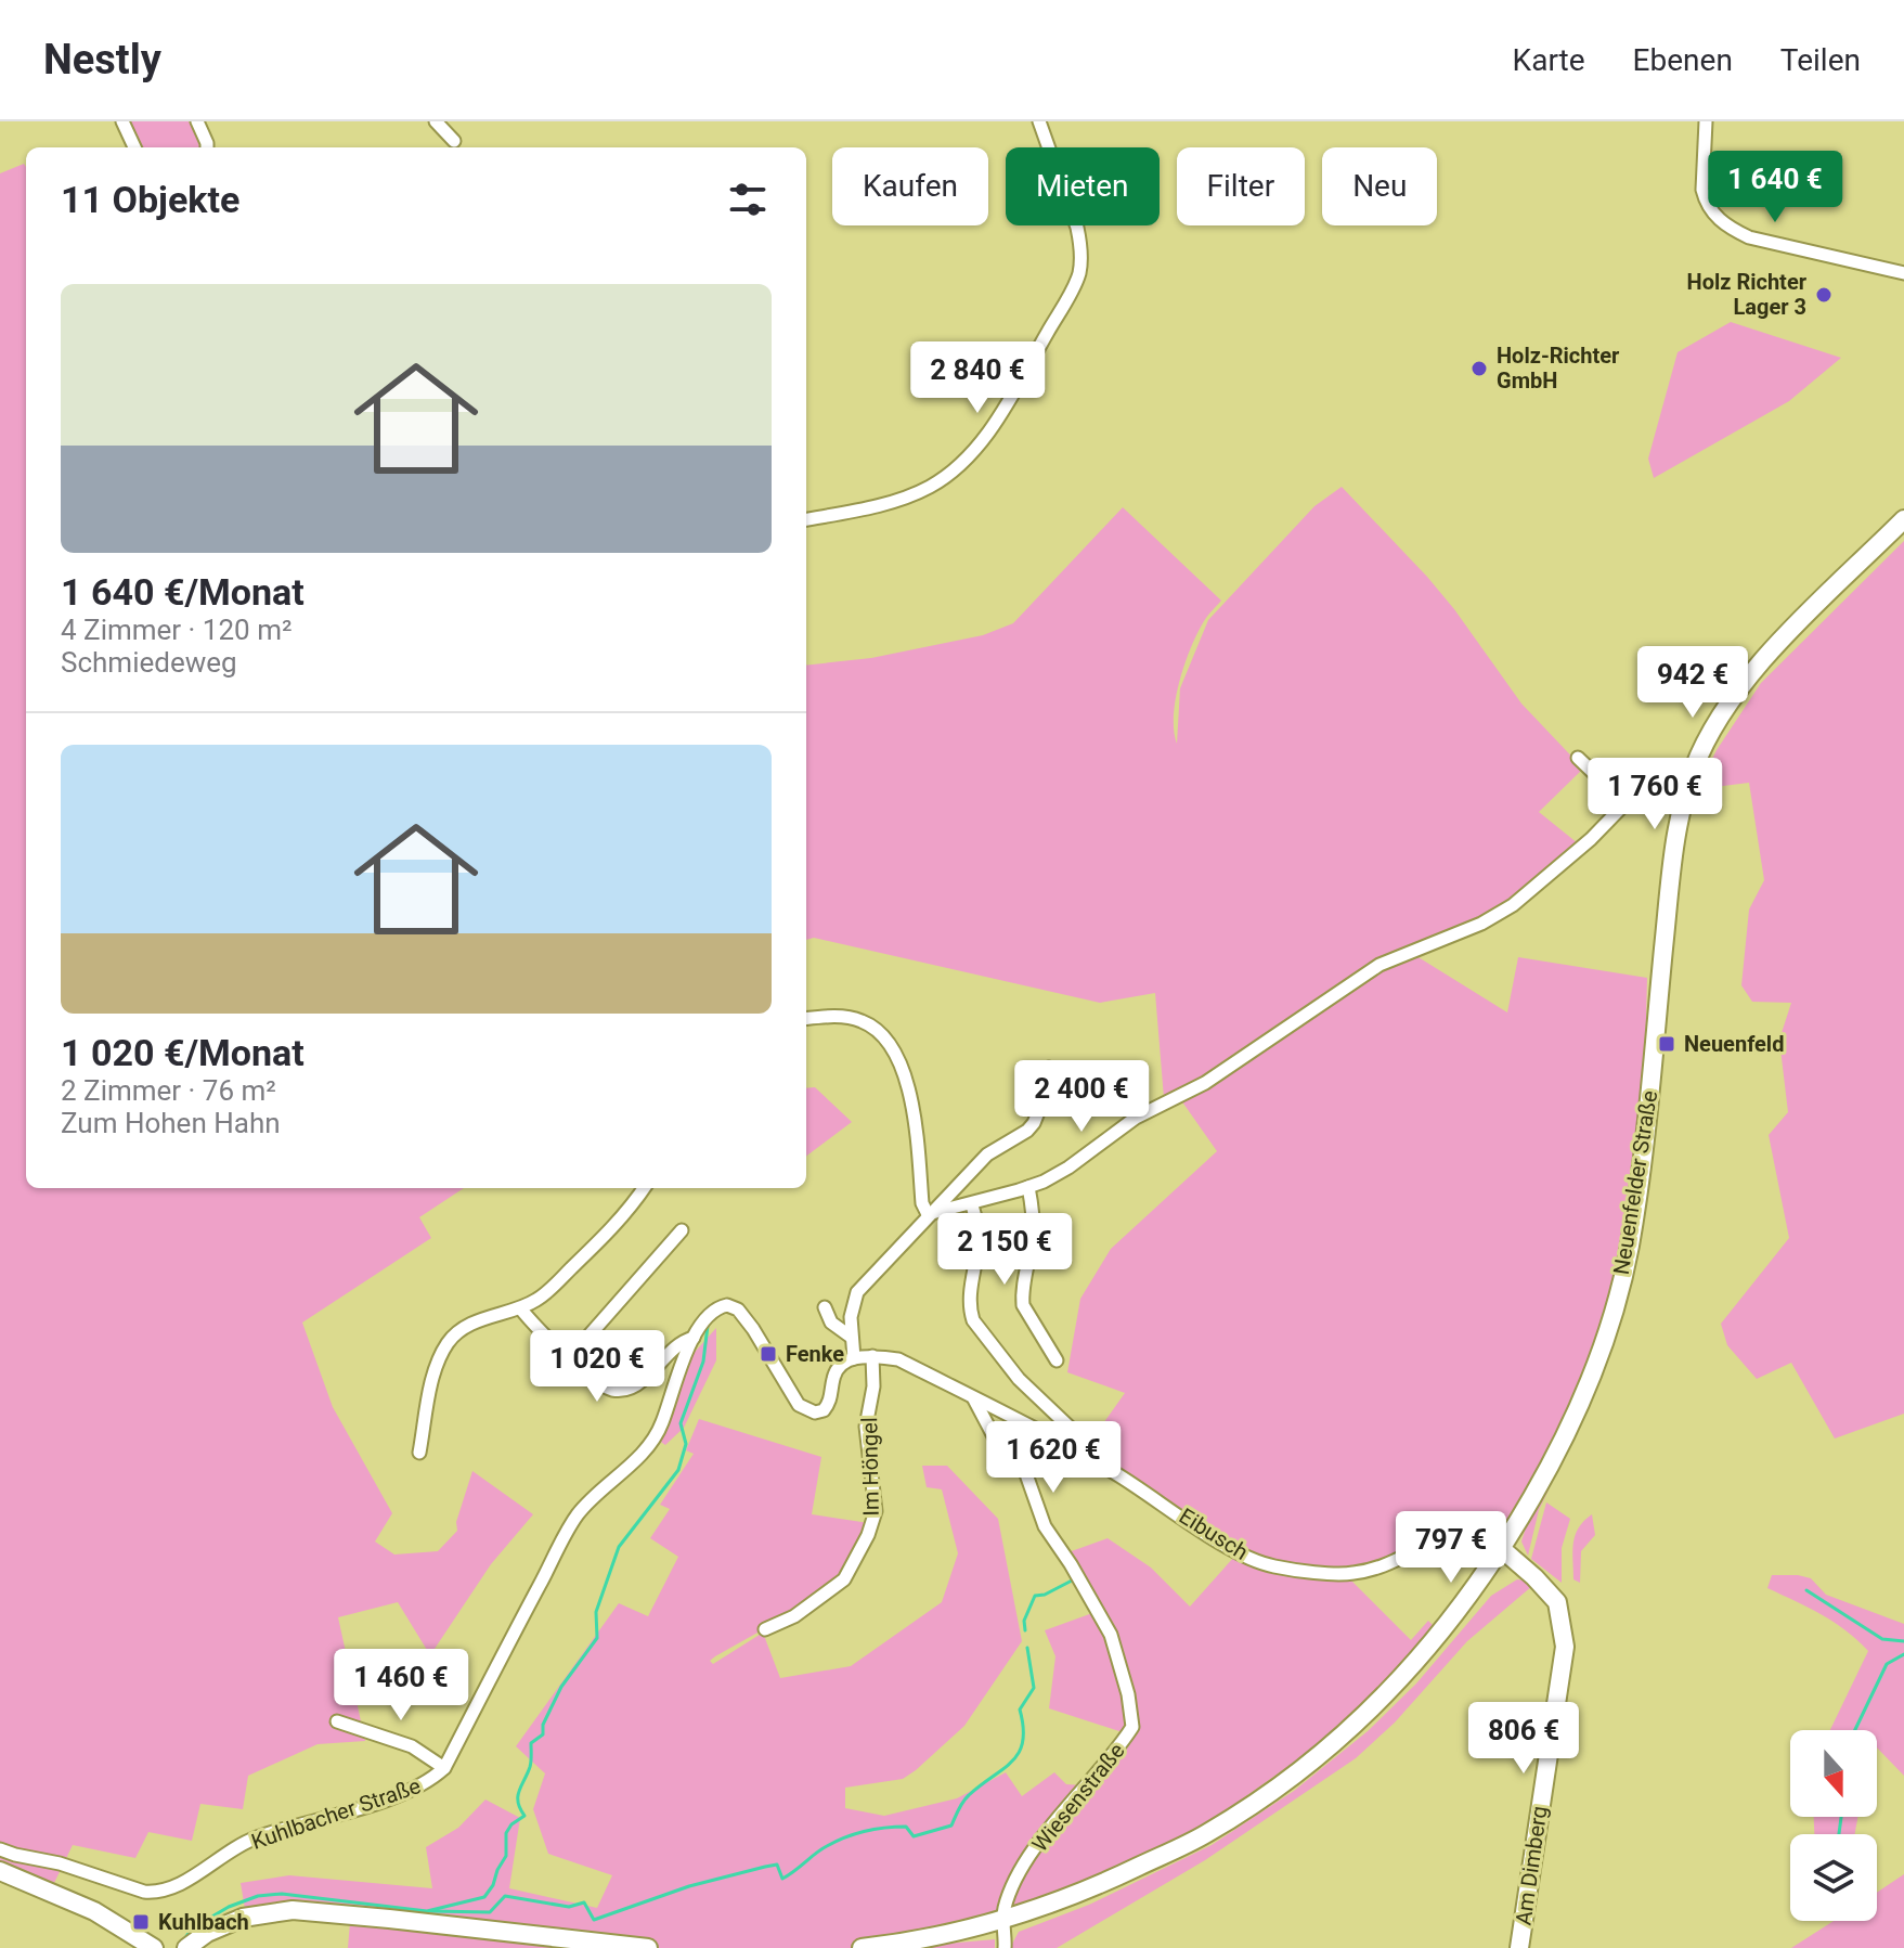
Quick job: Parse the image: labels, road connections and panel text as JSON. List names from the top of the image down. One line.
{"streets":{"main road":["Neuenfelder Straße","Am Dimberg"],"street":["Im Höngel","Eibusch","Wiesenstraße","Kuhlbacher Straße"]},"crossings":[["Neuenfelder Straße","Eibusch"],["Neuenfelder Straße","Wiesenstraße"],["Neuenfelder Straße","Am Dimberg"],["Im Höngel","Eibusch"],["Eibusch","Wiesenstraße"],["Eibusch","Am Dimberg"]],"places":{"other":["Holz Richter Lager 3","Holz-Richter GmbH"],"transit":["Neuenfeld","Fenke","Kuhlbach"]},"north":"bottom","page":{"header":"Nestly","nav":["Karte","Ebenen","Teilen"],"chip":["Kaufen","Mieten","Filter","Neu"],"heading":"11 Objekte","price":["1 640 €","2 840 €","942 €","1 760 €","2 400 €","2 150 €","1 020 €","1 620 €","797 €","1 460 €","806 €"],"list":[{"name":"1 640 €/Monat","note":"4 Zimmer · 120 m² · Schmiedeweg"},{"name":"1 020 €/Monat","note":"2 Zimmer · 76 m² · Zum Hohen Hahn"}]}}
